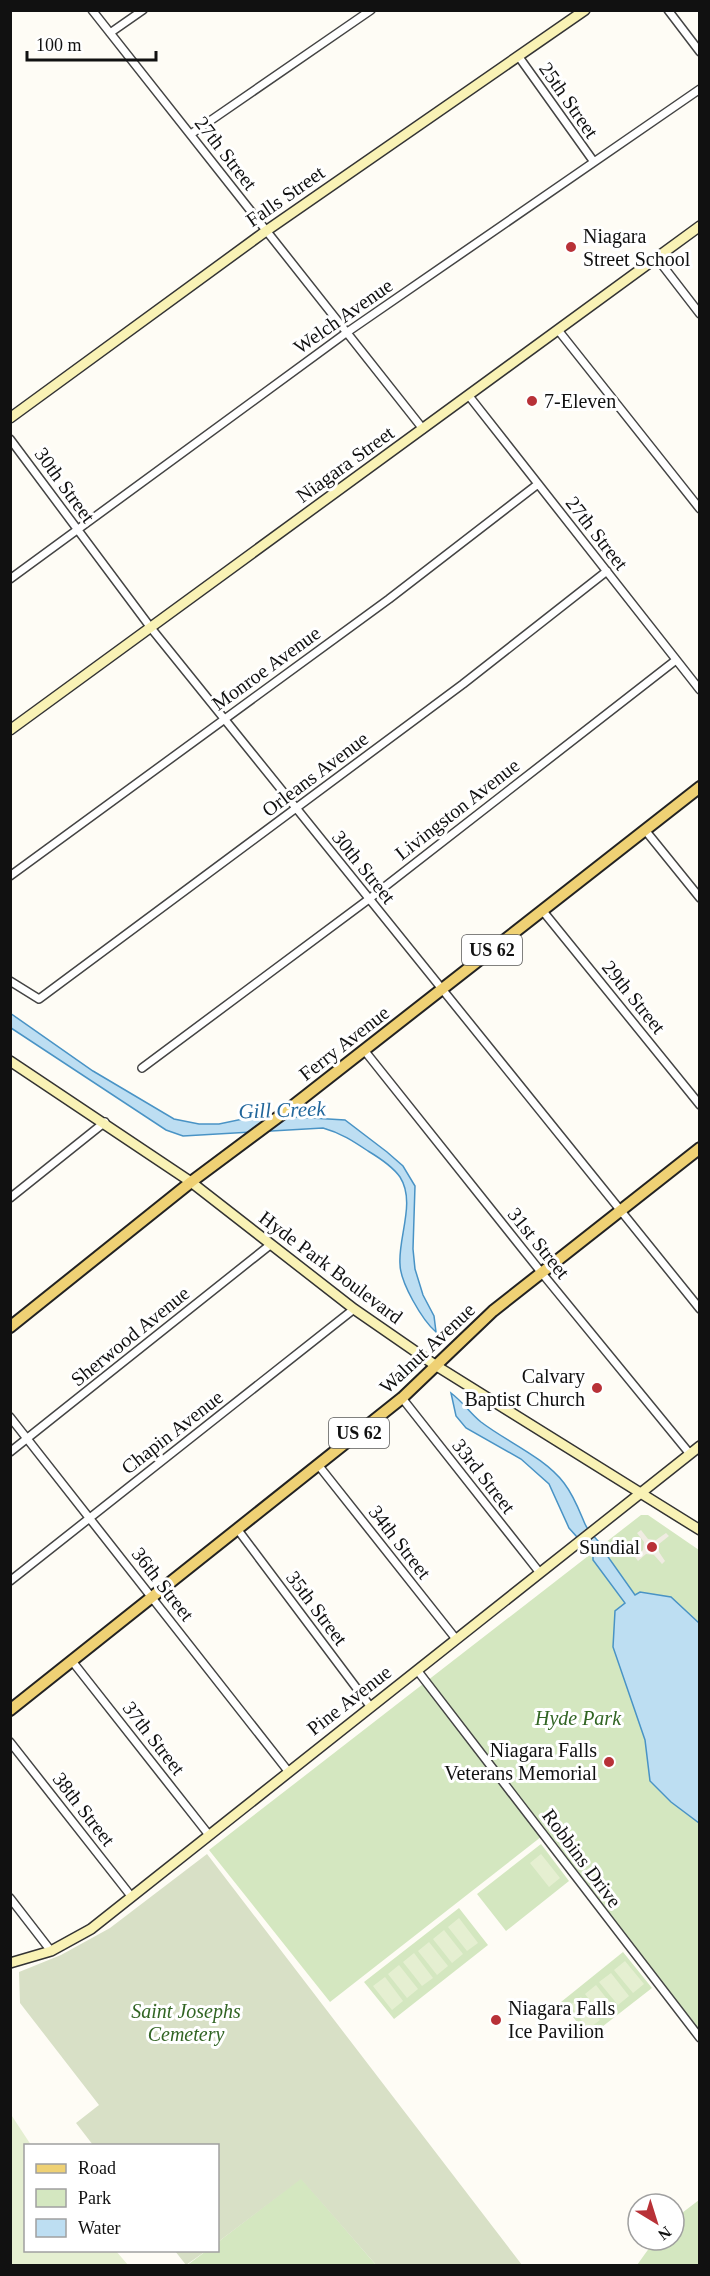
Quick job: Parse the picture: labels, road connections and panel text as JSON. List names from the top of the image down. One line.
{"streets":{"main road":["Falls Street","Niagara Street","US 62","Ferry Avenue","Hyde Park Boulevard","Walnut Avenue","Pine Avenue"],"street":["25th Street","27th Street","Welch Avenue","30th Street","Monroe Avenue","Orleans Avenue","Livingston Avenue","29th Street","31st Street","Sherwood Avenue","Chapin Avenue","33rd Street","34th Street","36th Street","35th Street","37th Street","38th Street","Robbins Drive"]},"crossings":[["25th Street","Falls Street"],["25th Street","Welch Avenue"],["27th Street","Falls Street"],["27th Street","Welch Avenue"],["27th Street","Niagara Street"],["27th Street","Monroe Avenue"],["27th Street","Orleans Avenue"],["27th Street","Livingston Avenue"],["Welch Avenue","30th Street"],["Niagara Street","30th Street"],["30th Street","Monroe Avenue"],["30th Street","Orleans Avenue"],["30th Street","Livingston Avenue"],["30th Street","Ferry Avenue"],["30th Street","Walnut Avenue"],["29th Street","Ferry Avenue"],["Ferry Avenue","31st Street"],["Ferry Avenue","Hyde Park Boulevard"],["31st Street","Walnut Avenue"],["31st Street","Pine Avenue"],["Hyde Park Boulevard","Sherwood Avenue"],["Hyde Park Boulevard","Walnut Avenue"],["Hyde Park Boulevard","Chapin Avenue"],["Hyde Park Boulevard","Pine Avenue"],["Sherwood Avenue","36th Street"],["Walnut Avenue","33rd Street"],["Walnut Avenue","34th Street"],["Walnut Avenue","36th Street"],["Walnut Avenue","35th Street"],["Walnut Avenue","37th Street"],["Chapin Avenue","36th Street"],["33rd Street","Pine Avenue"],["34th Street","Pine Avenue"],["36th Street","Pine Avenue"],["35th Street","Pine Avenue"],["Pine Avenue","37th Street"],["Pine Avenue","38th Street"],["Pine Avenue","Robbins Drive"]],"water":["Gill Creek"],"parks":["Hyde Park","Saint Josephs Cemetery"],"places":["Niagara Street School","7-Eleven","Calvary Baptist Church","Sundial","Niagara Falls Veterans Memorial","Niagara Falls Ice Pavilion"],"legend":["Road","Park","Water"],"scale_bar":"100 m","north":"bottom right"}
